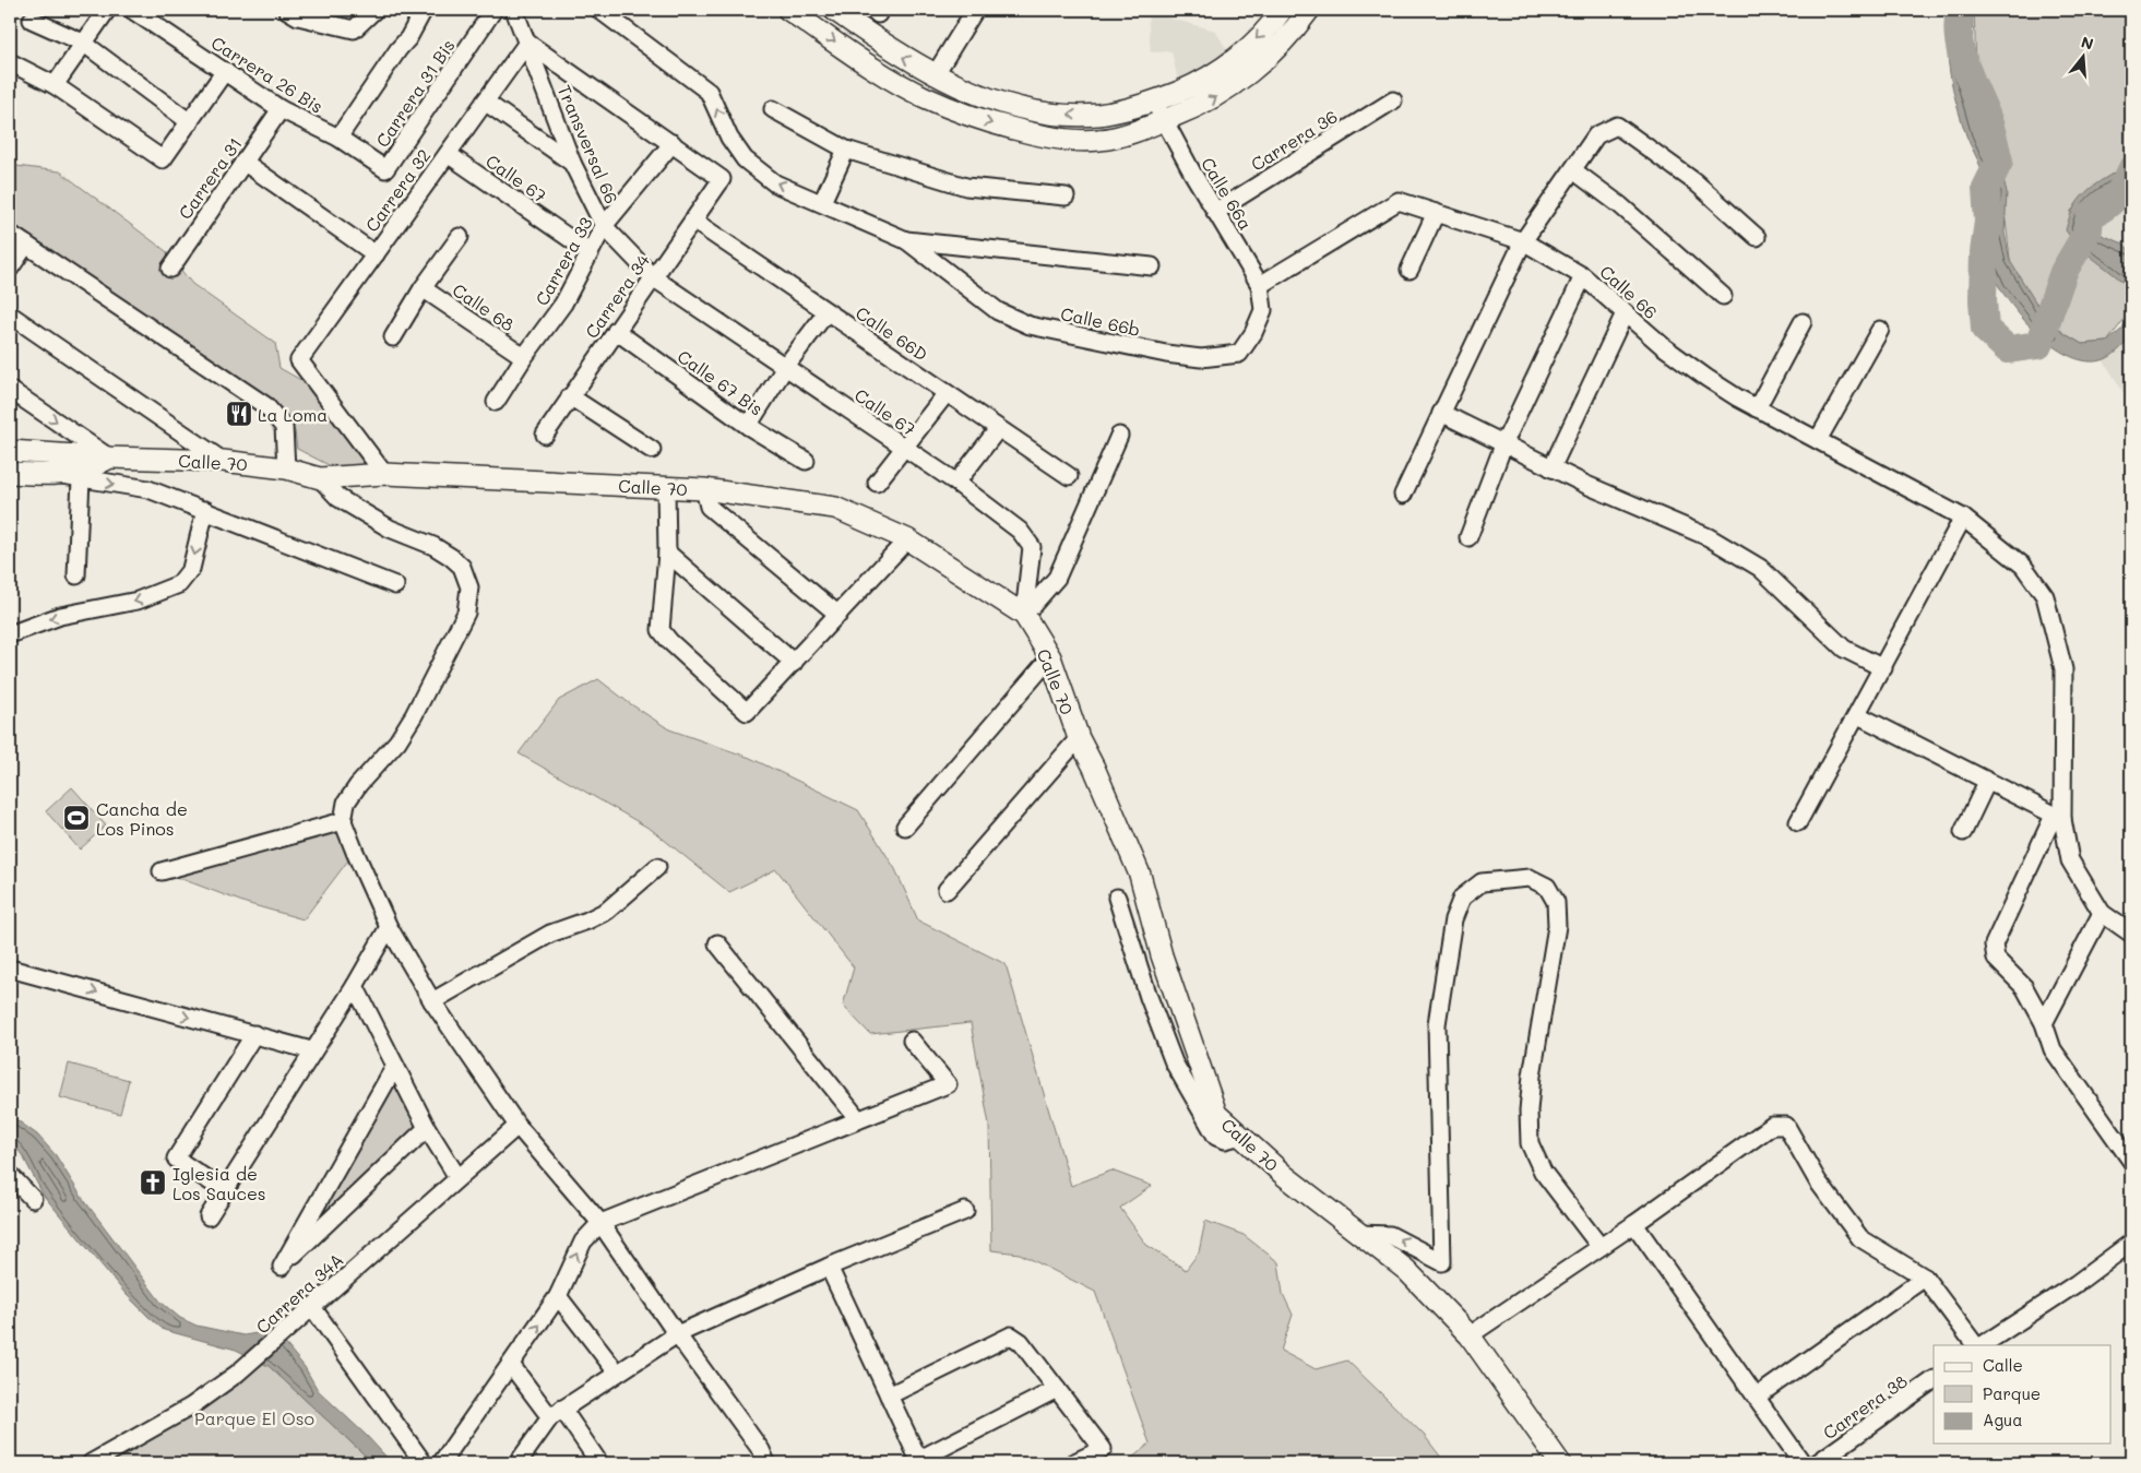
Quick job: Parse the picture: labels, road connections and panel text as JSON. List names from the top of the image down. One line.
{"streets":{"main road":["Calle 70"],"street":["Carrera 26 Bis","Carrera 31 Bis","Carrera 36","Transversal 66","Carrera 31","Calle 67","Carrera 32","Calle 66a","Carrera 33","Calle 66","Carrera 34","Calle 68","Calle 66b","Calle 66D","Calle 67 Bis","Carrera 34A","Carrera 38"]},"crossings":[["Carrera 26 Bis","Carrera 31 Bis"],["Carrera 26 Bis","Carrera 31"],["Carrera 36","Calle 66a"],["Transversal 66","Calle 67"],["Transversal 66","Carrera 32"],["Transversal 66","Carrera 33"],["Transversal 66","Carrera 34"],["Calle 67","Carrera 32"],["Calle 67","Carrera 33"],["Calle 67","Carrera 34"],["Calle 67","Calle 70"],["Carrera 32","Calle 70"],["Calle 66a","Calle 66"],["Calle 66a","Calle 66b"],["Carrera 33","Carrera 34"],["Carrera 33","Calle 68"],["Calle 66","Calle 66b"],["Carrera 34","Calle 66D"],["Carrera 34","Calle 67 Bis"]],"parks":["Parque El Oso"],"places":{"restaurant":["La Loma"],"sports":["Cancha de Los Pinos"],"church":["Iglesia de Los Sauces"]},"legend":["Calle","Parque","Agua"],"north":"top"}
